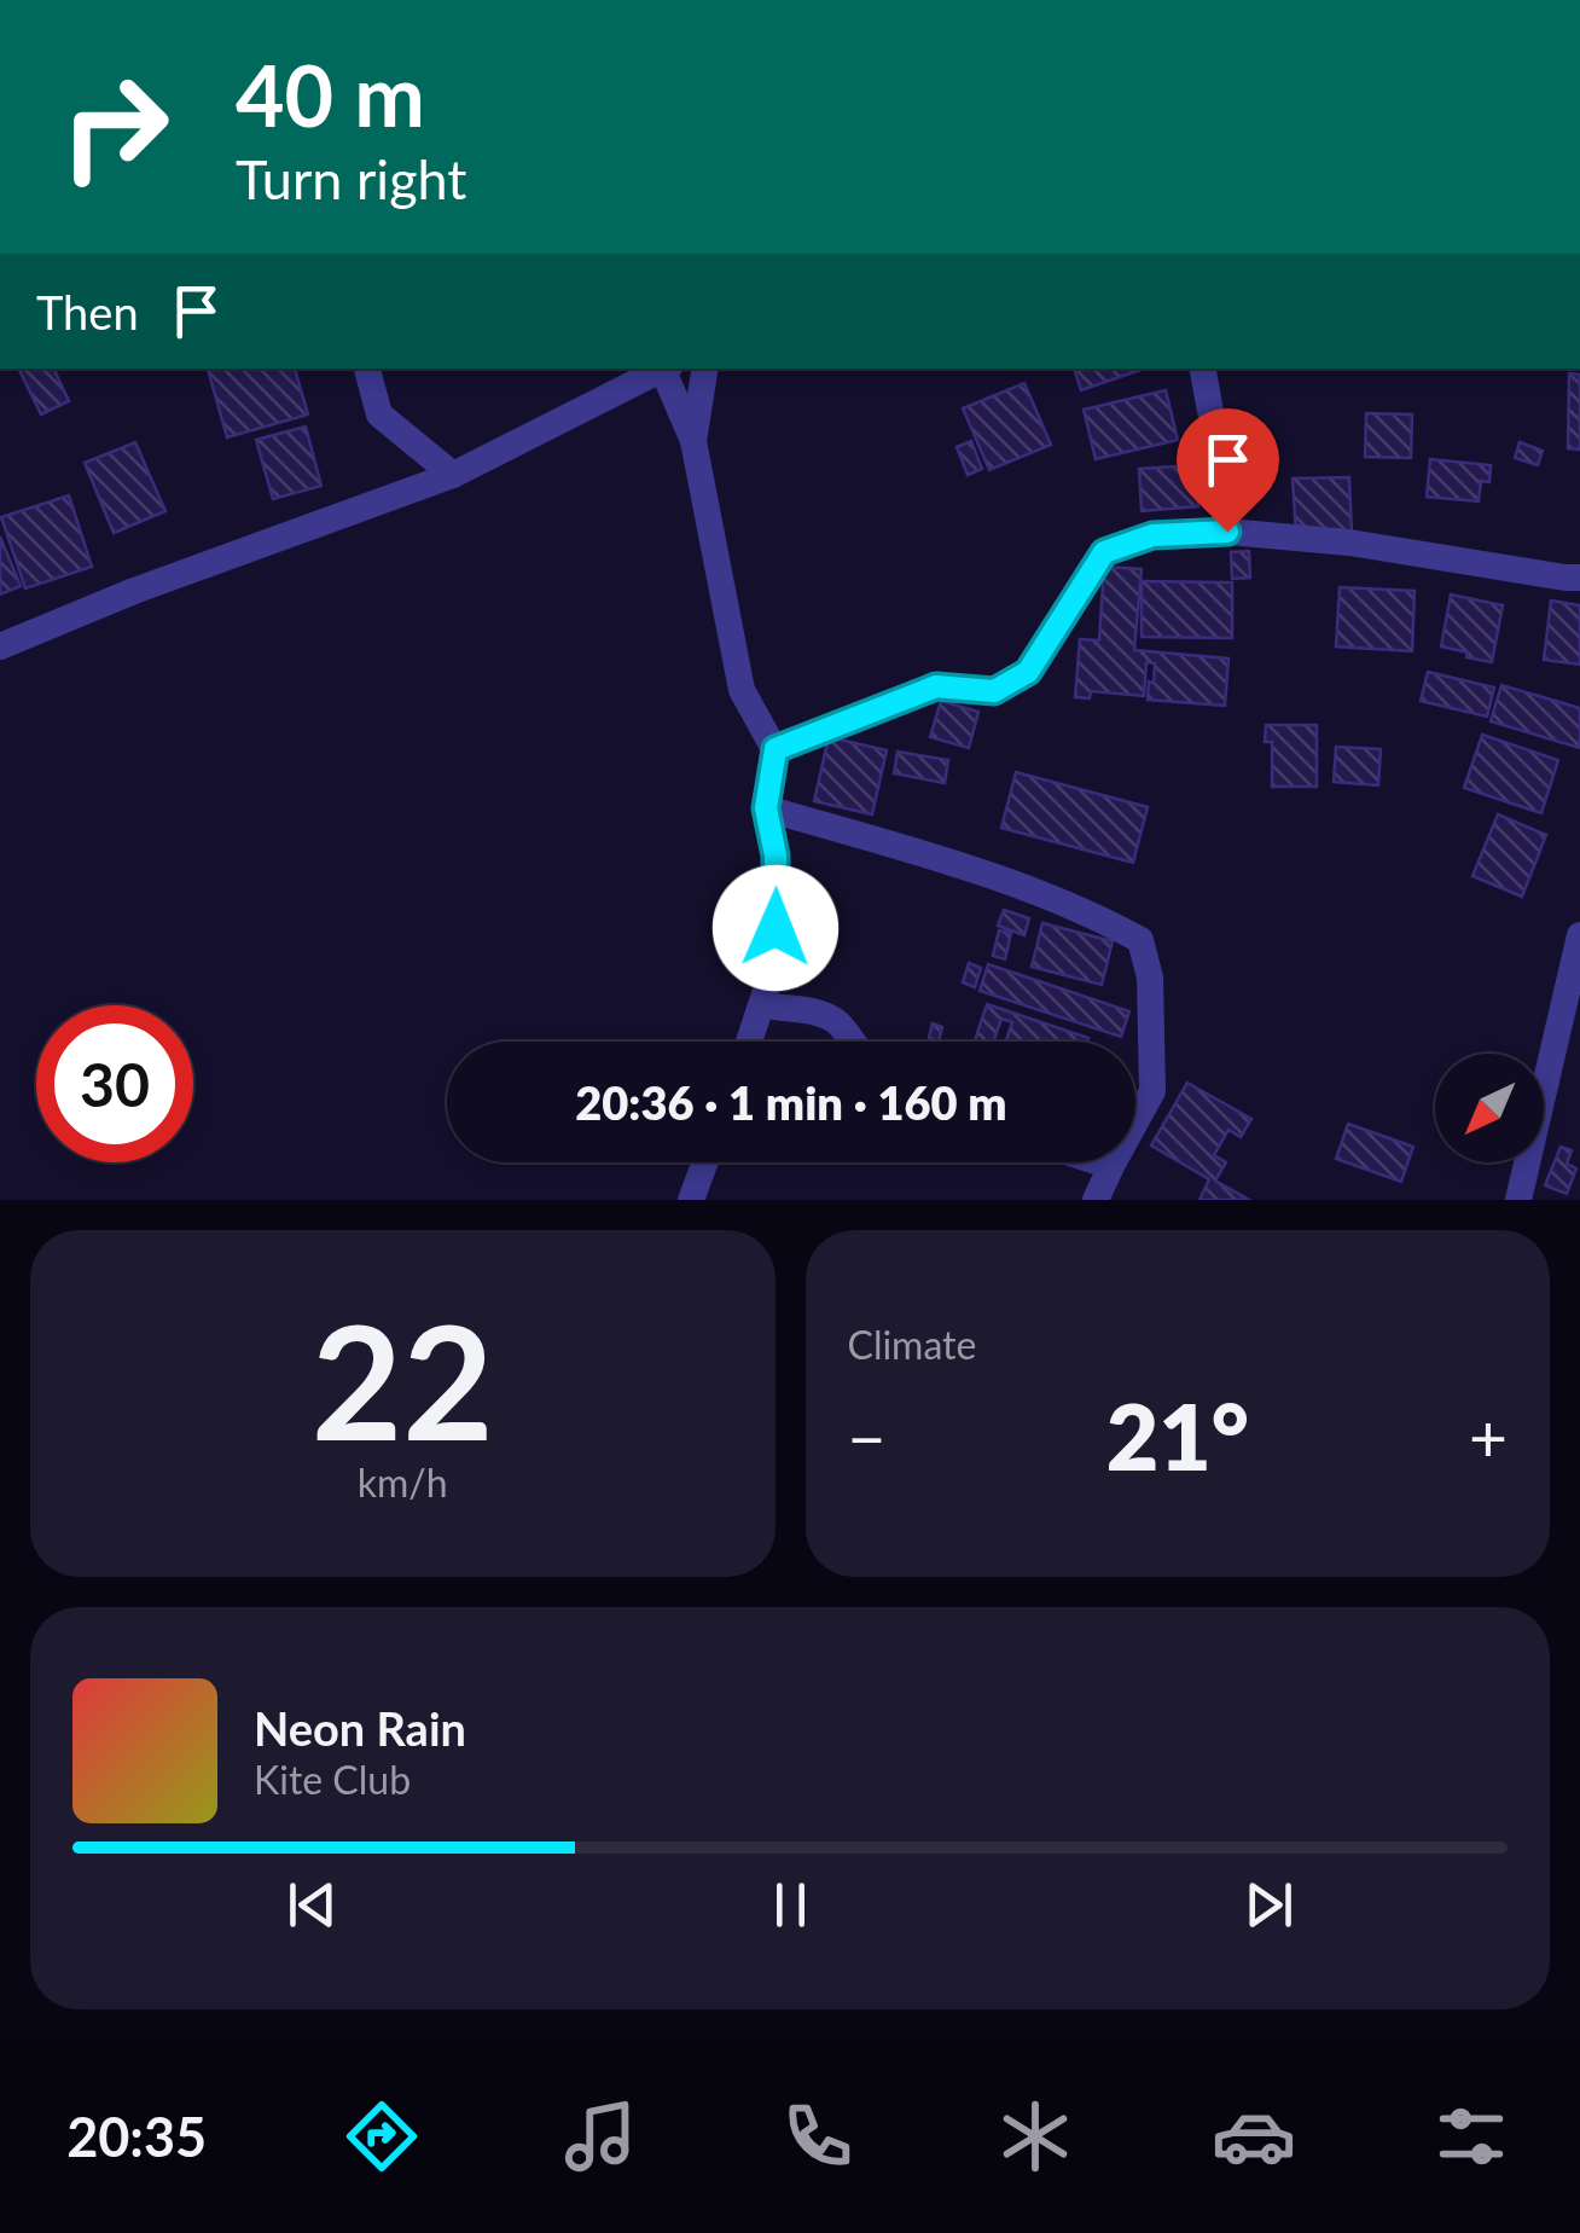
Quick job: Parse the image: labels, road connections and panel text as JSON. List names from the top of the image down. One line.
{"north":"bottom left","page":{"turn":["40 m","Turn right"],"then":"Then","limit":"30","trip":"20:36 · 1 min · 160 m","tile":[["22","km/h"],"Climate"],"heat":["−","21°","+"],"song":["Neon Rain","Kite Club"],"tabs":"20:35"}}
